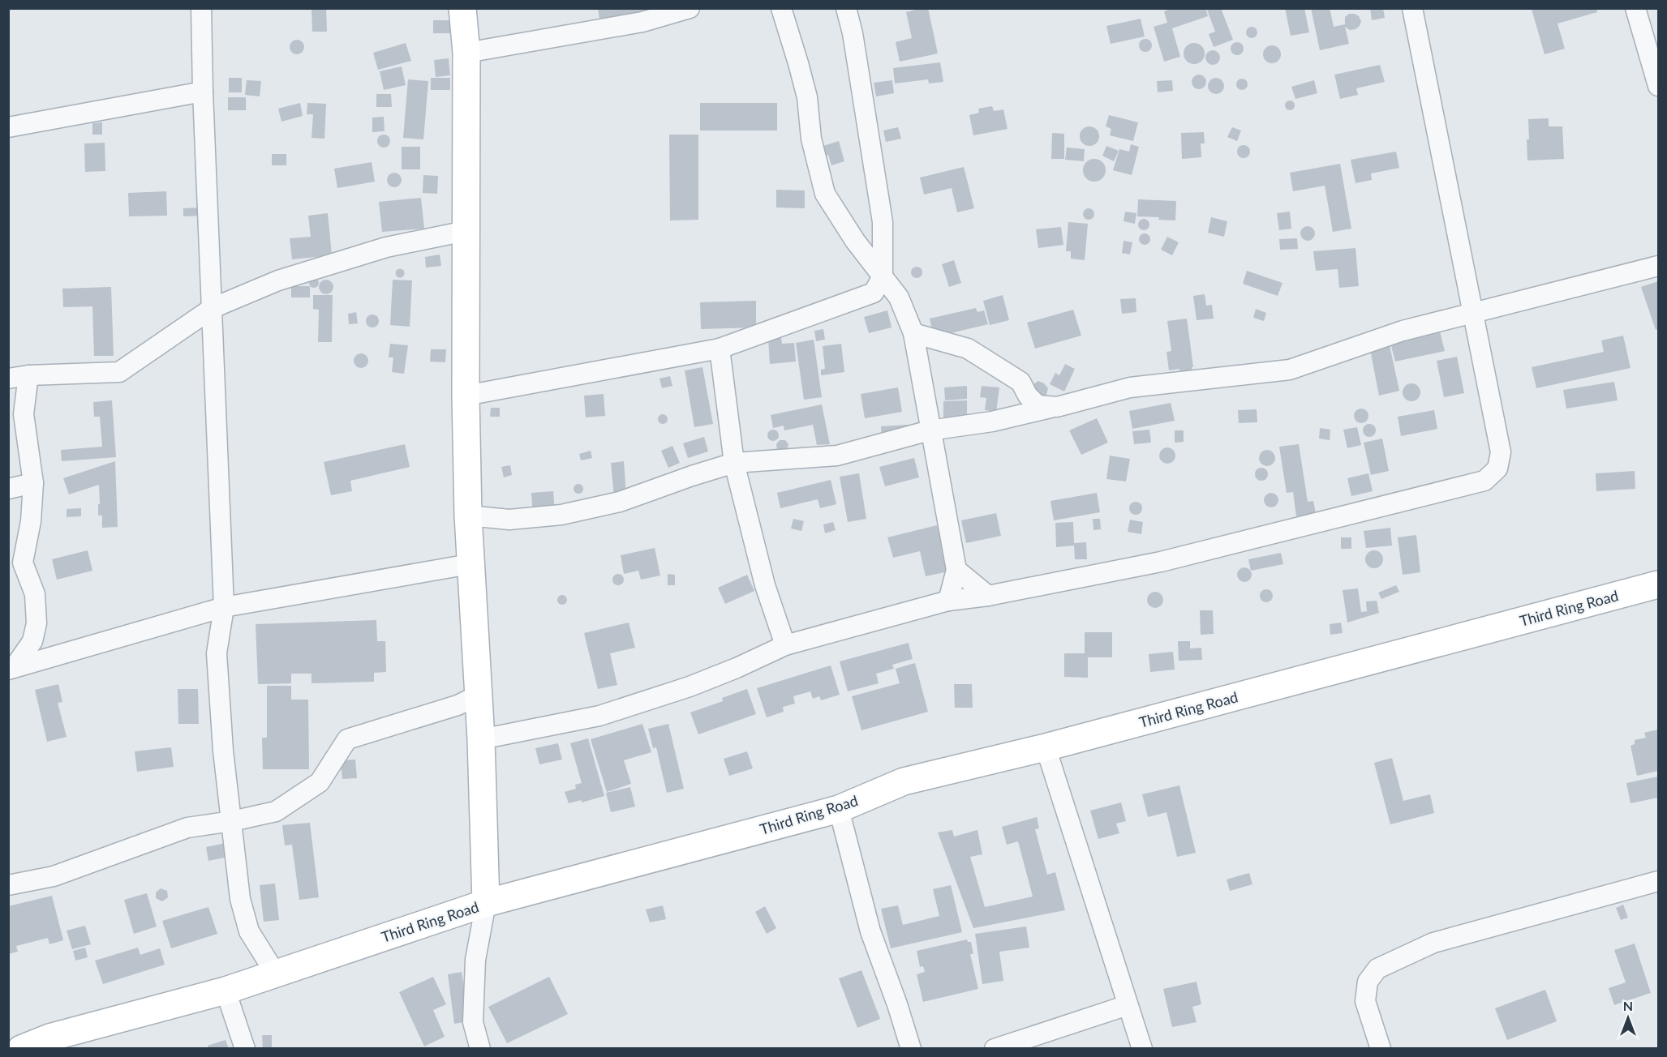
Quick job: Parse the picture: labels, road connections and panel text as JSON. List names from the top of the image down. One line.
{"streets":{"street":["Third Ring Road"]},"north":"top"}
